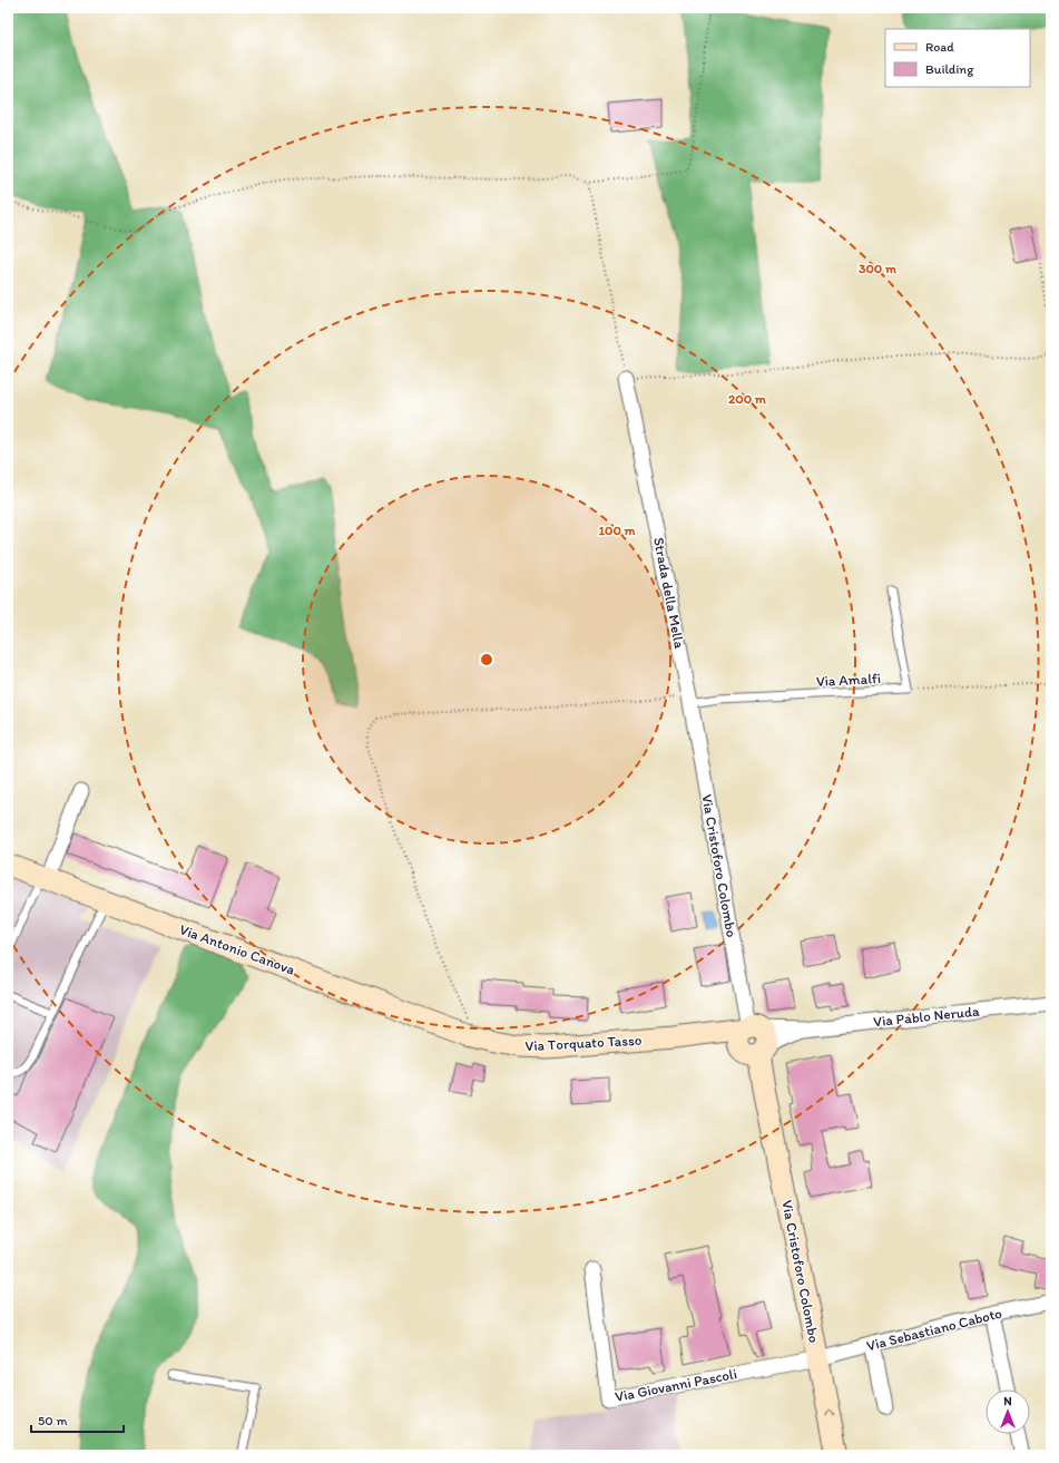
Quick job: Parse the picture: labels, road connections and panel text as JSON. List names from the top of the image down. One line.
{"streets":{"street":["Strada della Mella","Via Cristoforo Colombo","Via Antonio Canova","Via Pablo Neruda","Via Torquato Tasso","Via Sebastiano Caboto","Via Giovanni Pascoli"],"lane":["Via Amalfi"]},"crossings":[["Strada della Mella","Via Amalfi"],["Strada della Mella","Via Cristoforo Colombo"],["Via Amalfi","Via Cristoforo Colombo"],["Via Cristoforo Colombo","Via Pablo Neruda"],["Via Cristoforo Colombo","Via Torquato Tasso"],["Via Cristoforo Colombo","Via Sebastiano Caboto"],["Via Cristoforo Colombo","Via Giovanni Pascoli"],["Via Antonio Canova","Via Torquato Tasso"],["Via Pablo Neruda","Via Torquato Tasso"],["Via Sebastiano Caboto","Via Giovanni Pascoli"]],"legend":["Road","Building"],"scale_bar":"50 m","north":"top","rings":["300 m","200 m","100 m"]}
